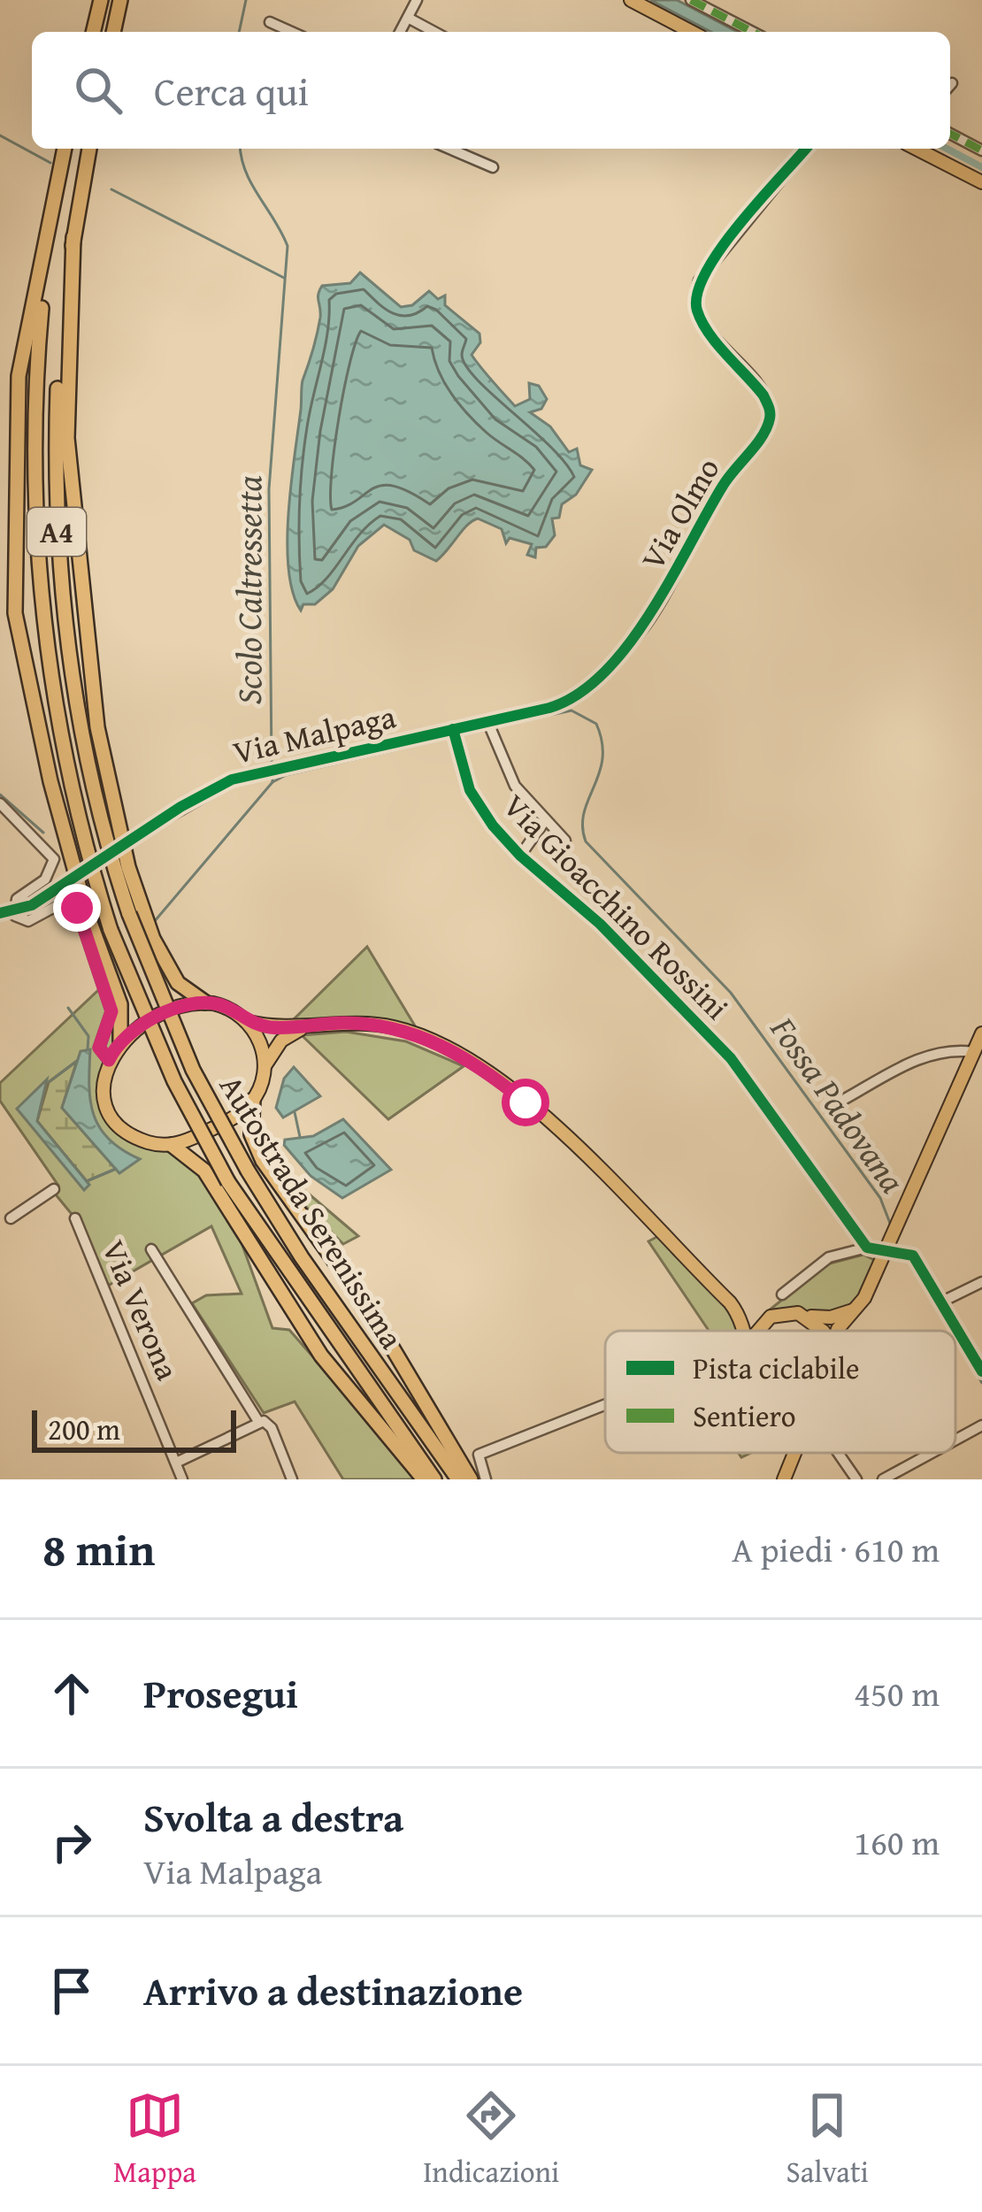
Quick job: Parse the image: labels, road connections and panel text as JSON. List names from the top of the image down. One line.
{"streets":{"highway":["A4","Autostrada Serenissima"],"street":["Via Olmo","Via Malpaga","Via Gioacchino Rossini","Via Verona"]},"crossings":[["Via Olmo","Via Malpaga"],["Via Olmo","Via Gioacchino Rossini"],["Via Malpaga","Via Gioacchino Rossini"]],"water":["Scolo Caltressetta","Fossa Padovana"],"legend":["Pista ciclabile","Sentiero"],"scale_bar":"200 m","page":{"search":"Cerca qui","scale":"200 m","heading":["8 min","A piedi · 610 m"],"list":[["Prosegui","450 m"],["Svolta a destra","Via Malpaga","160 m"],"Arrivo a destinazione"],"nav":["Mappa","Indicazioni","Salvati"]}}
